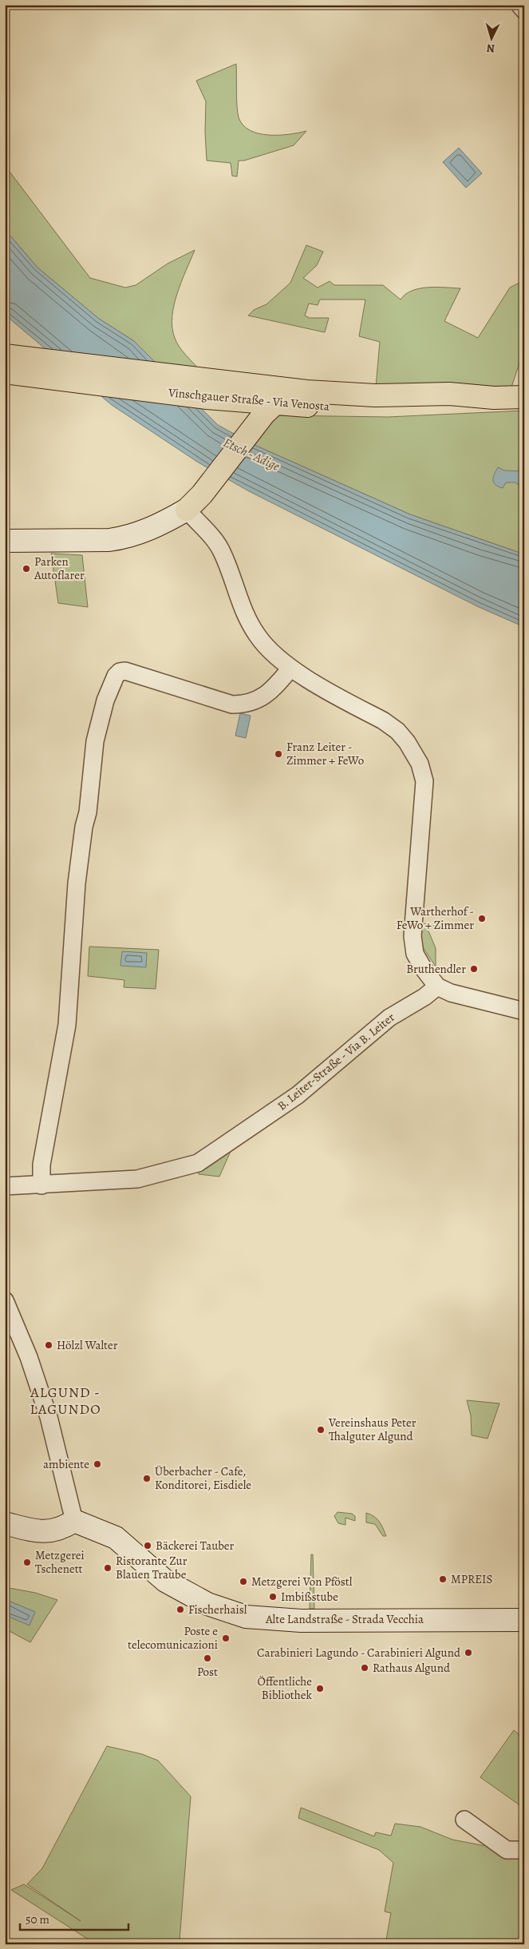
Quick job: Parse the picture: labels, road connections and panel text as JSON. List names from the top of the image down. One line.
{"streets":{"main road":["Vinschgauer Straße - Via Venosta","Alte Landstraße - Strada Vecchia"],"street":["B. Leiter-Straße - Via B. Leiter"]},"districts":["ALGUND - LAGUNDO"],"water":["Etsch - Adige"],"places":["Parken Autoflarer","Franz Leiter - Zimmer + FeWo","Wartherhof - FeWo + Zimmer","Bruthendler","Hölzl Walter","Vereinshaus Peter Thalguter Algund","ambiente","Überbacher - Cafe, Konditorei, Eisdiele","Bäckerei Tauber","Metzgerei Tschenett","Ristorante Zur Blauen Traube","MPREIS","Metzgerei Von Pföstl","Imbißstube","Fischerhaisl","Poste e telecomunicazioni","Carabinieri Lagundo - Carabinieri Algund","Post","Rathaus Algund","Öffentliche Bibliothek"],"scale_bar":"50 m","north":"bottom"}
